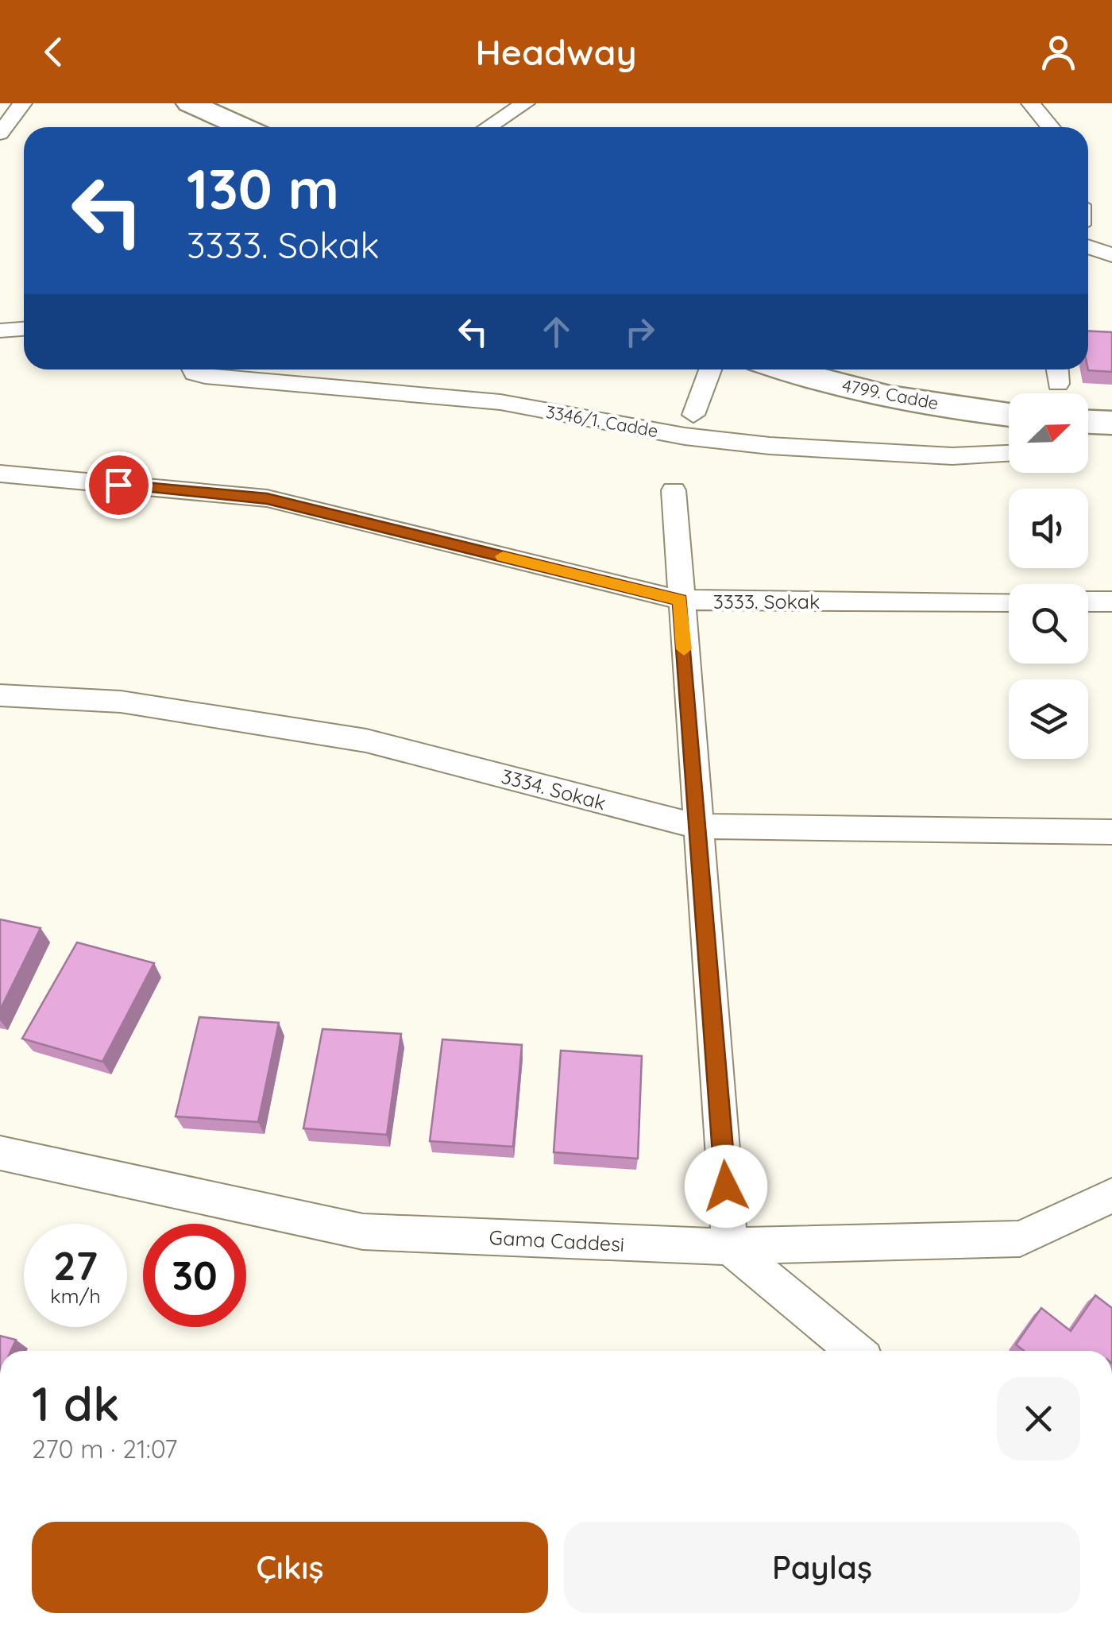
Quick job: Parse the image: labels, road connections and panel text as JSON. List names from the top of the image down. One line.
{"streets":{"street":["4799. Cadde","3346/1. Cadde","3333. Sokak","3334. Sokak","Gama Caddesi"]},"north":"top right","page":{"header":"Headway","turn":["130 m","3333. Sokak"],"speed":"27 km/h","limit":"30","heading":["1 dk","270 m · 21:07"],"buttons":["Çıkış","Paylaş"]}}
